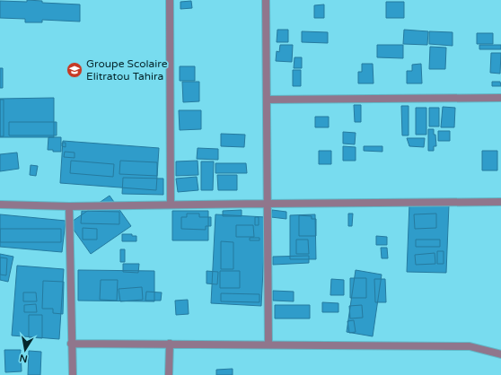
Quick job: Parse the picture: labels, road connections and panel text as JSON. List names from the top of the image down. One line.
{"places":{"school or university":["Groupe Scolaire Elitratou Tahira"]},"north":"bottom"}
